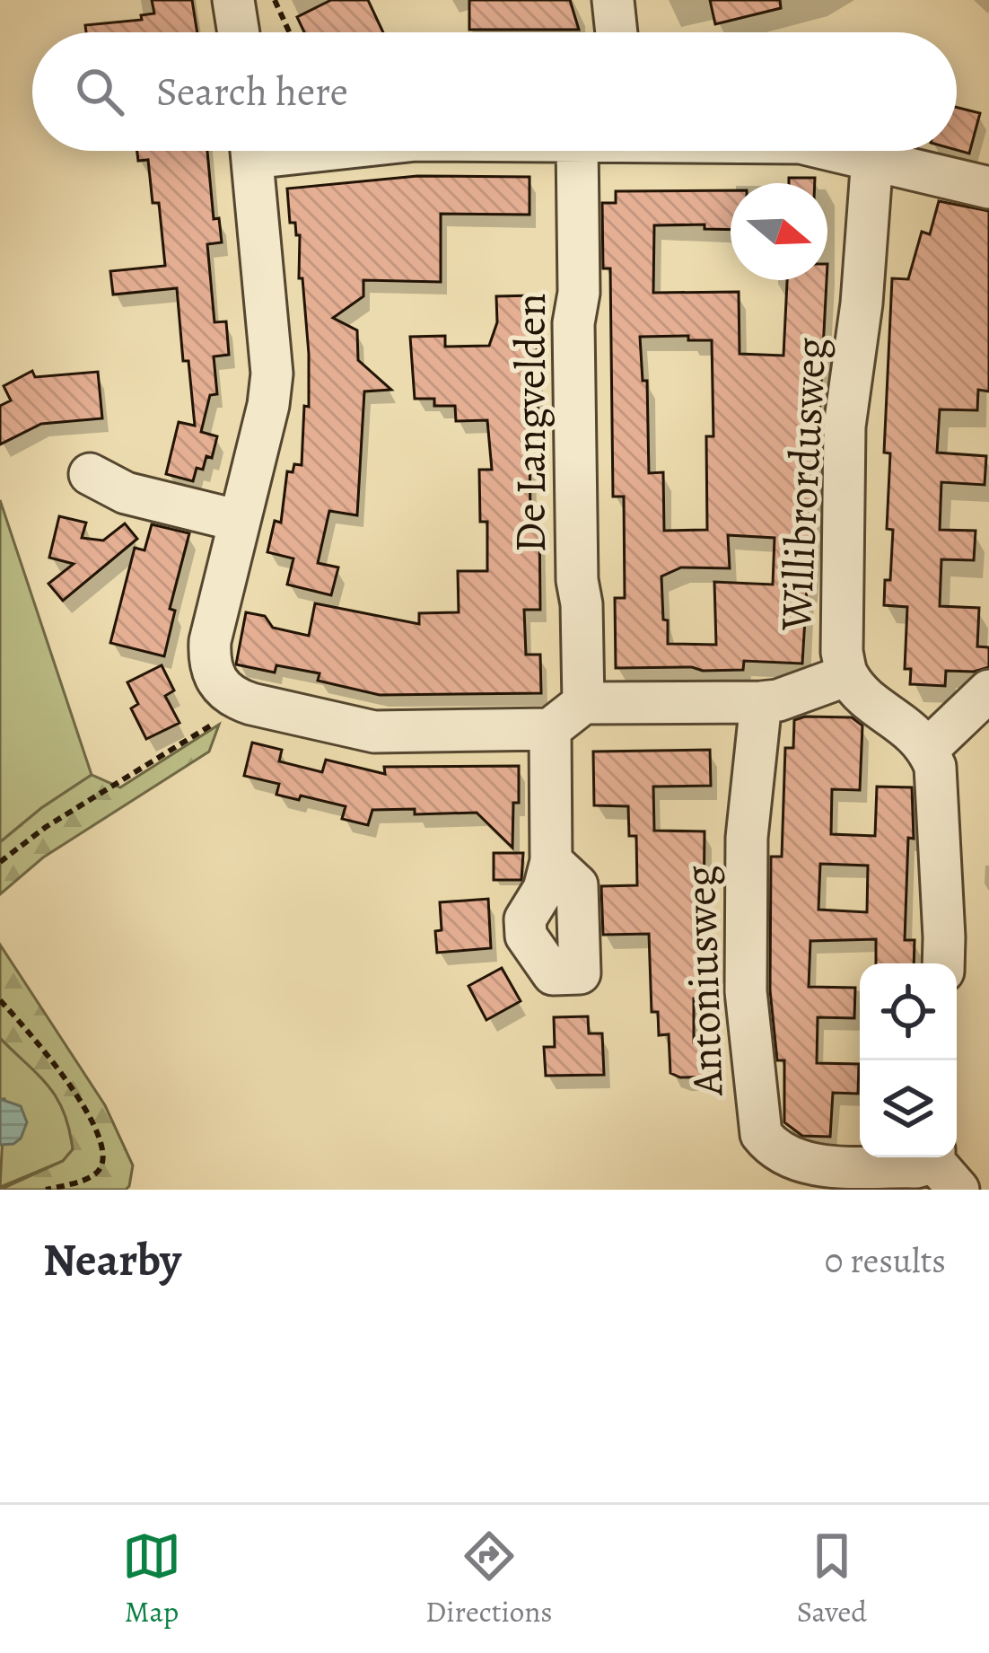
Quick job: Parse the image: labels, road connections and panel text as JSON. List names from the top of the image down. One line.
{"streets":{"street":["De Langvelden","Willibrordusweg","Antoniusweg"]},"north":"right","page":{"search":"Search here","heading":["Nearby","0 results"],"nav":["Map","Directions","Saved"]}}
